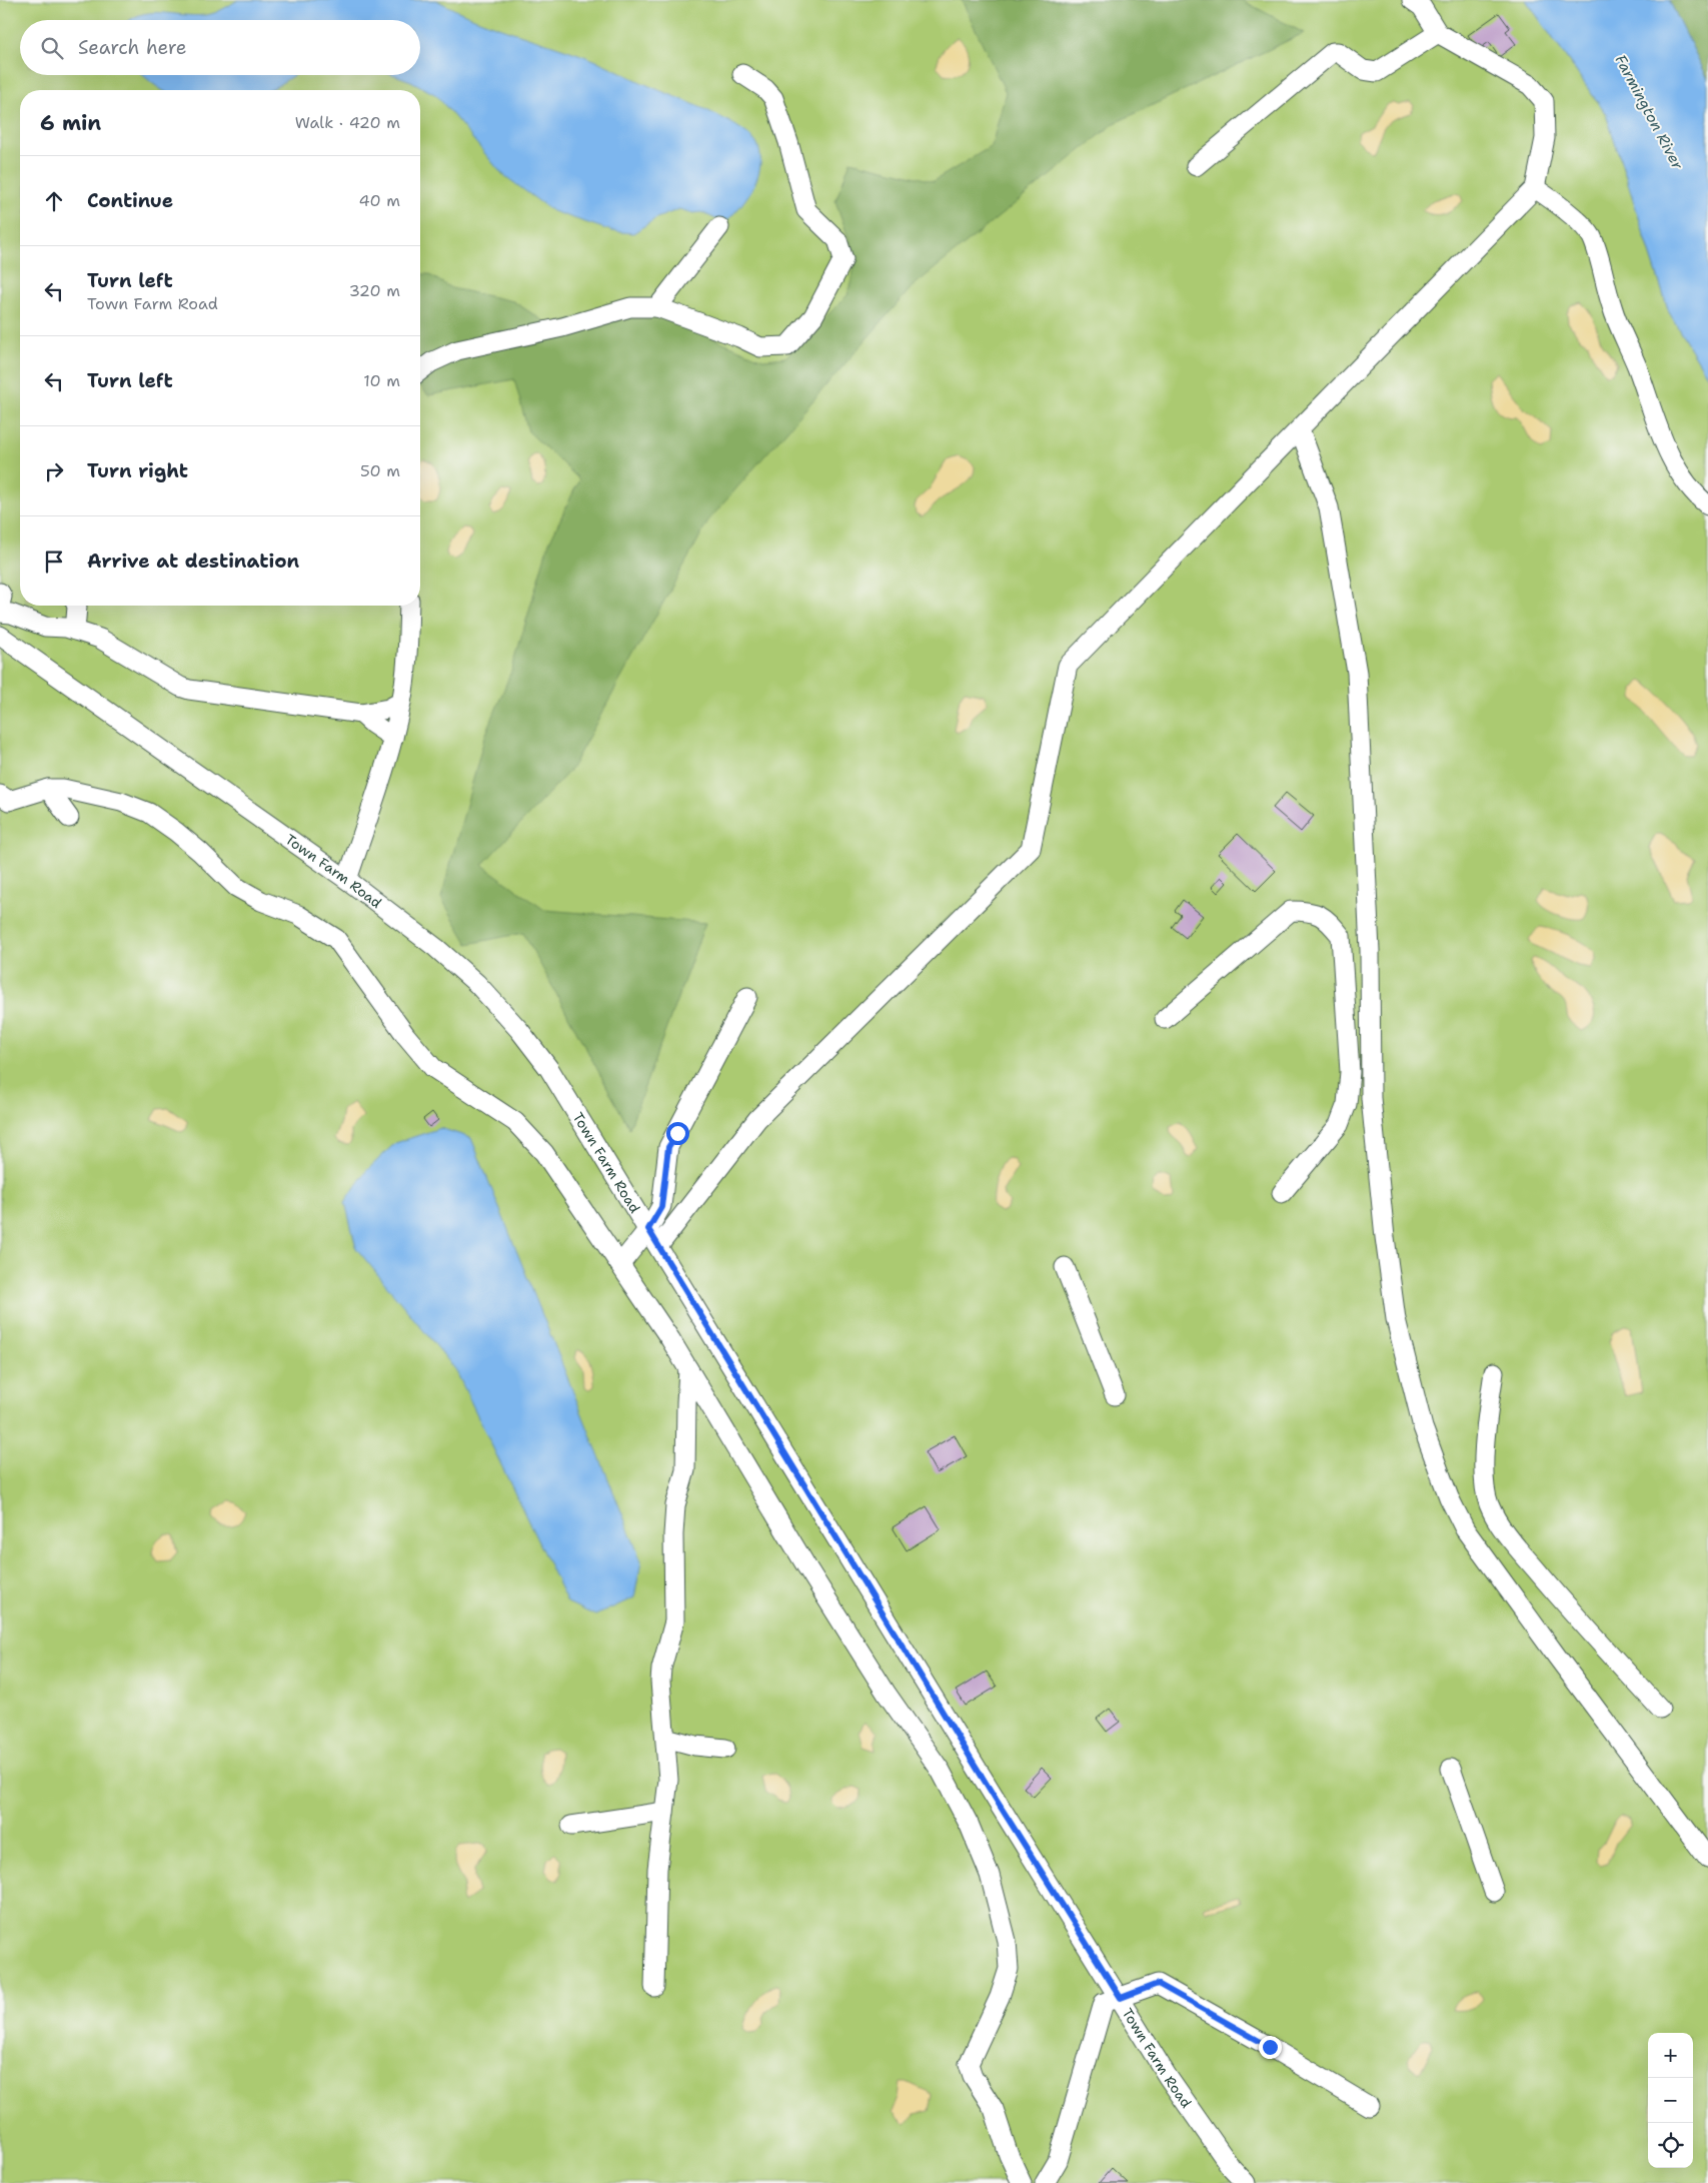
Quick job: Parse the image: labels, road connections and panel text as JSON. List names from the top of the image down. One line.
{"streets":{"street":["Town Farm Road"]},"water":["Farmington River"],"page":{"search":"Search here","heading":["6 min","Walk · 420 m"],"list":[["Continue","40 m"],["Turn left","Town Farm Road","320 m"],["Turn left","10 m"],["Turn right","50 m"],"Arrive at destination"],"map_buttons":["+","−"]}}
